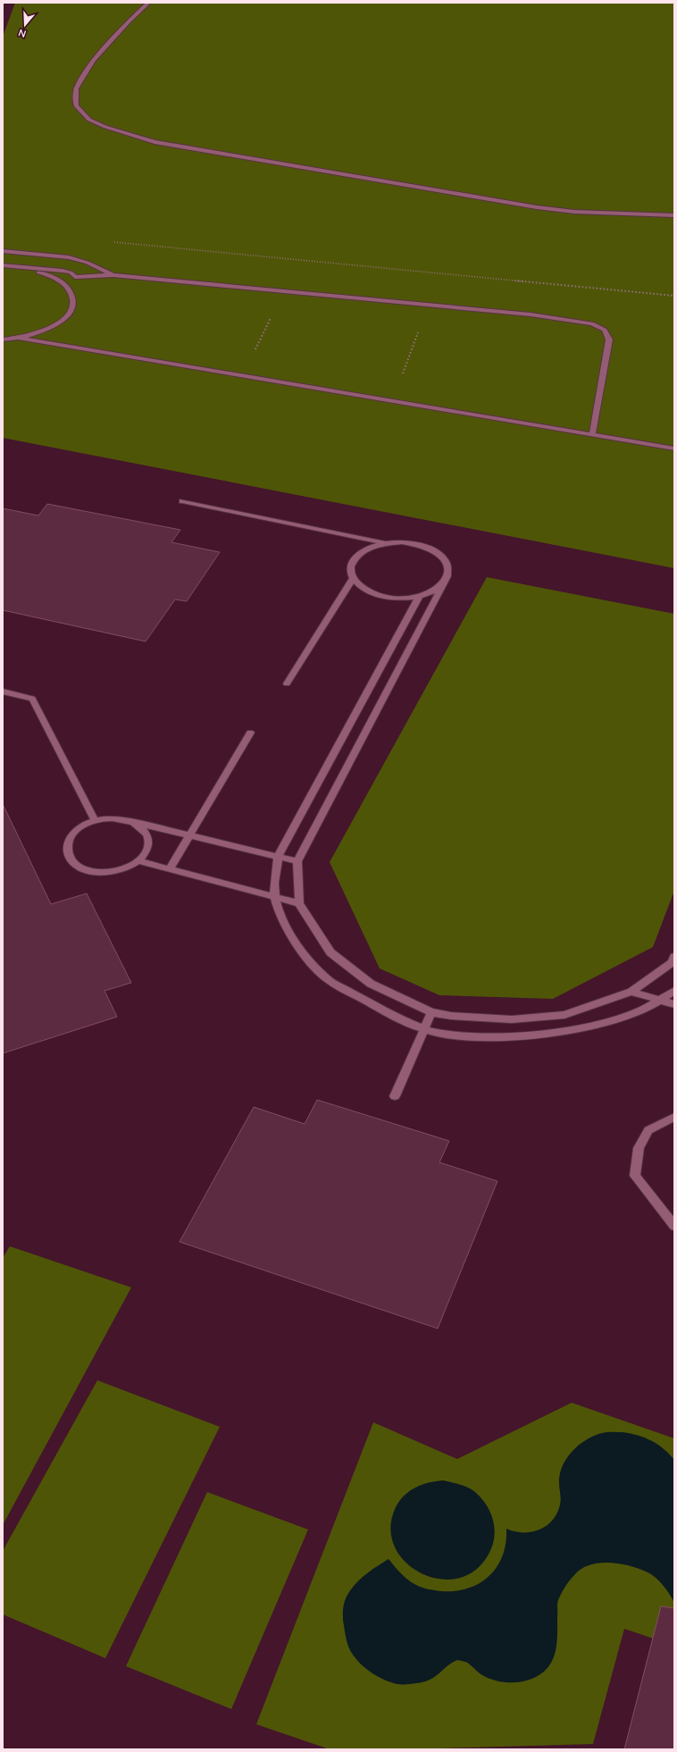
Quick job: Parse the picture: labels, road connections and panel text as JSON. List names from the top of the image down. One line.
{"north":"bottom"}
